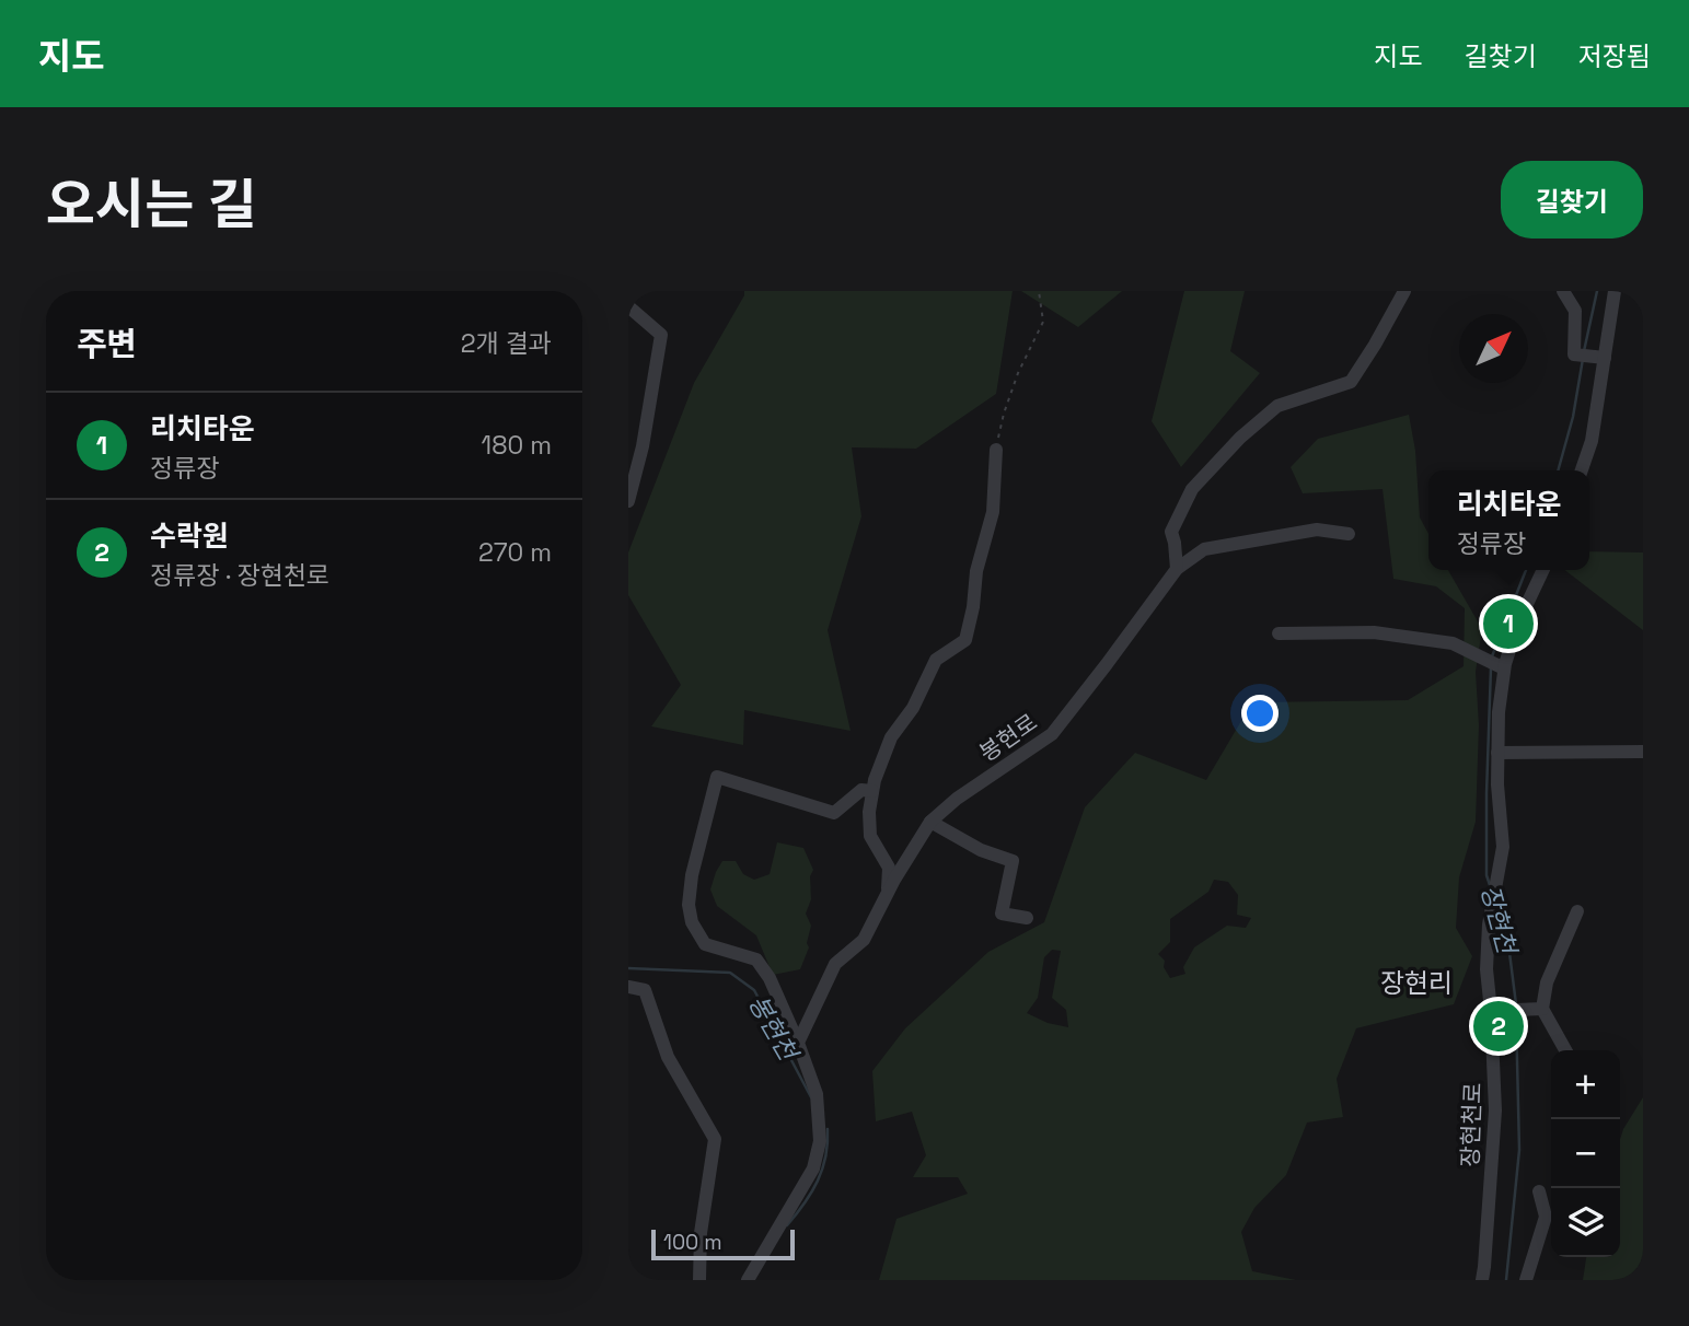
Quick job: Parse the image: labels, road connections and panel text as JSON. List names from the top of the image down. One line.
{"streets":{"street":["봉현로","장현천로"]},"districts":["장현리"],"water":["장현천","봉현천"],"scale_bar":"100 m","north":"top right","page":{"header":"지도","nav":["지도","길찾기","저장됨"],"title":"오시는 길","buttons":"길찾기","heading":["주변","2개 결과"],"list":[{"mark":"1","name":"리치타운","note":"정류장","value":"180 m"},{"mark":"2","name":"수락원","note":"정류장 · 장현천로","value":"270 m"}],"popup":["리치타운","정류장"],"pins":["1","2"],"map_buttons":["+","−"],"scale":"100 m"}}
